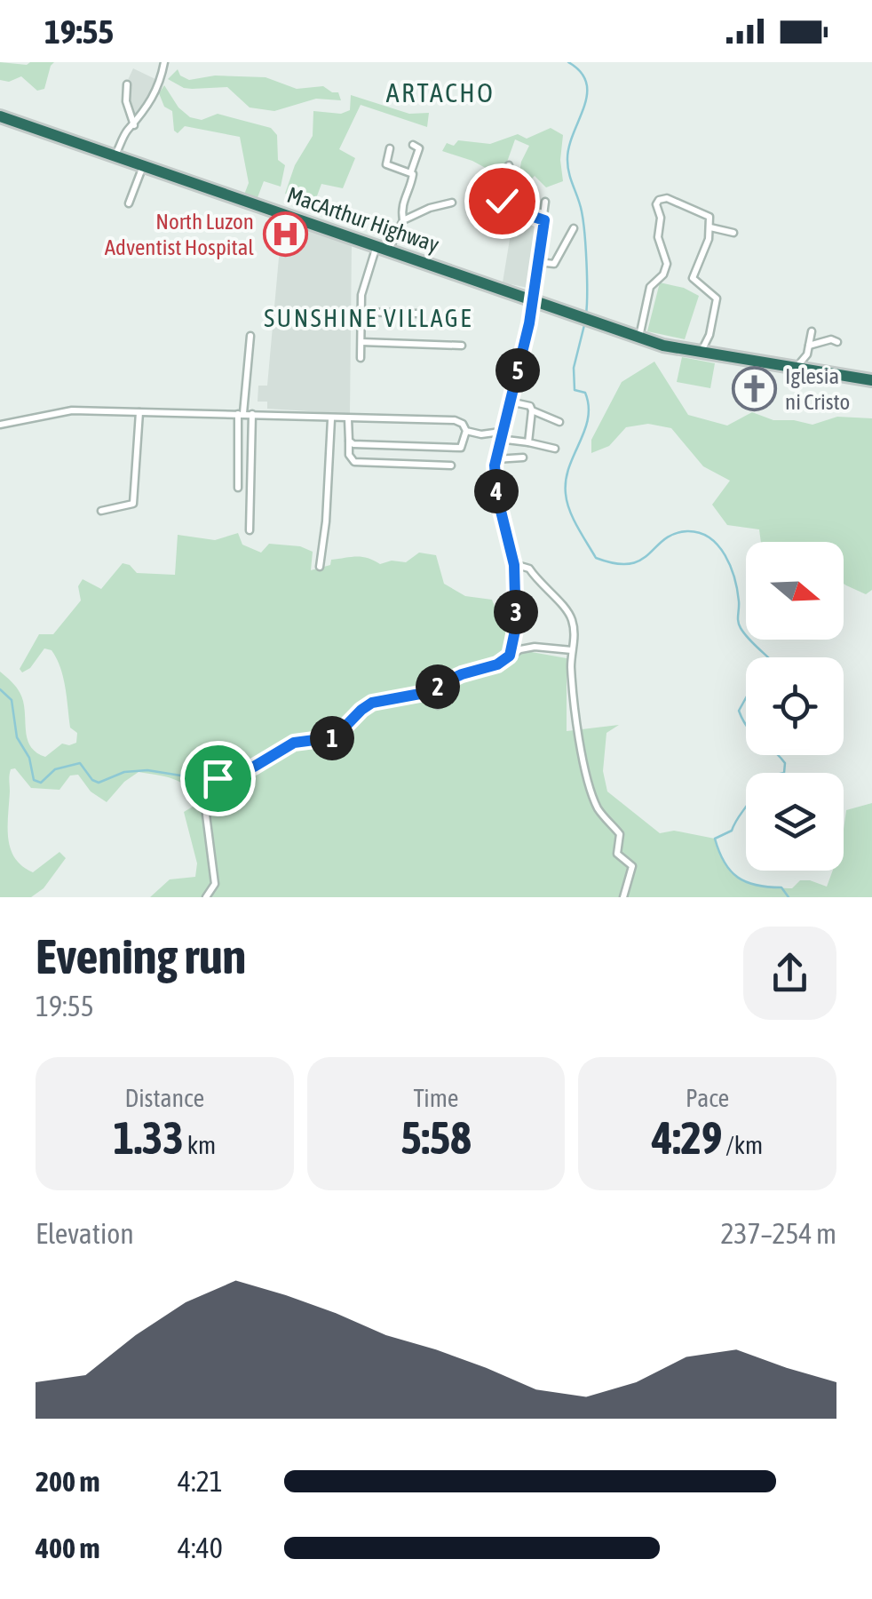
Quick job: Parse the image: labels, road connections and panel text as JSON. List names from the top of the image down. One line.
{"streets":{"highway":["MacArthur Highway"]},"districts":["ARTACHO","SUNSHINE VILLAGE"],"places":{"hospital":["North Luzon Adventist Hospital"],"church":["Iglesia ni Cristo"]},"north":"right","page":{"status":"19:55","pins":["5","4","3","2","1"],"heading":["Evening run","19:55"],"stats":[["Distance","1.33 km"],["Time","5:58"],["Pace","4:29 /km"]],"chart":["Elevation","237–254 m"],"list":[{"name":"200 m","note":"4:21"},{"name":"400 m","note":"4:40"}]}}
